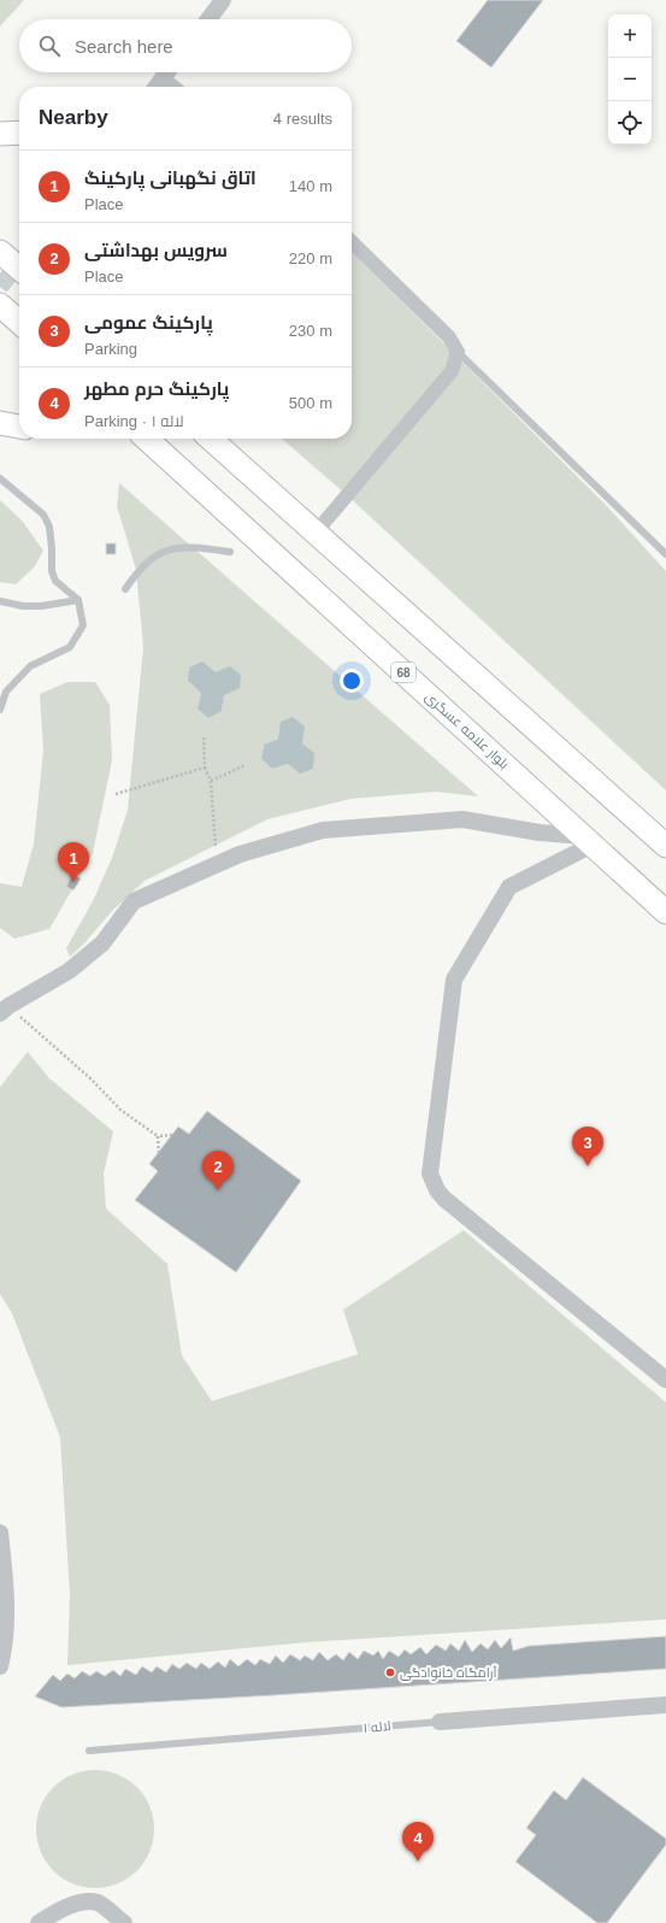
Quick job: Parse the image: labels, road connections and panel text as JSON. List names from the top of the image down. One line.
{"streets":{"highway":["68","بلوار علامه عسگری"],"street":["لاله ۱"]},"places":["آرامگاه خانوادگی"],"page":{"map_buttons":["+","−"],"search":"Search here","heading":["Nearby","4 results"],"list":[{"mark":"1","name":"اتاق نگهبانی پارکینگ","note":"Place","value":"140 m"},{"mark":"2","name":"سرویس بهداشتی","note":"Place","value":"220 m"},{"mark":"3","name":"پارکینگ عمومی","note":"Parking","value":"230 m"},{"mark":"4","name":"پارکینگ حرم مطهر","note":"Parking · لاله ۱","value":"500 m"}],"pins":["1","3","2","4"]}}
